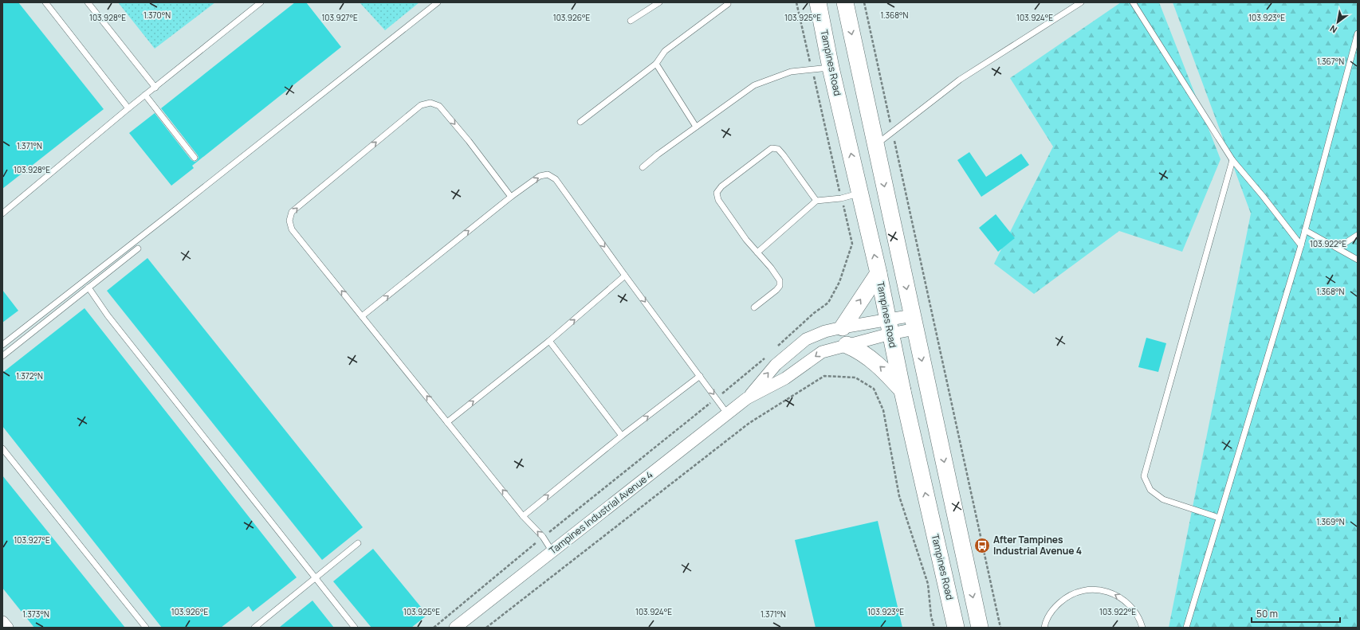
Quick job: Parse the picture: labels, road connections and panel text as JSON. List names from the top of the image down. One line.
{"streets":{"main road":["Tampines Road"],"street":["Tampines Industrial Avenue 4"]},"crossings":[["Tampines Road","Tampines Industrial Avenue 4"]],"places":{"bus stop":["After Tampines Industrial Avenue 4"]},"scale_bar":"50 m","north":"bottom left","coordinates":["1.370°N","1.368°N","103.928°E","103.927°E","103.926°E","103.925°E","103.924°E","103.923°E","1.367°N","1.371°N","103.922°E","1.372°N","1.369°N","1.373°N"]}
